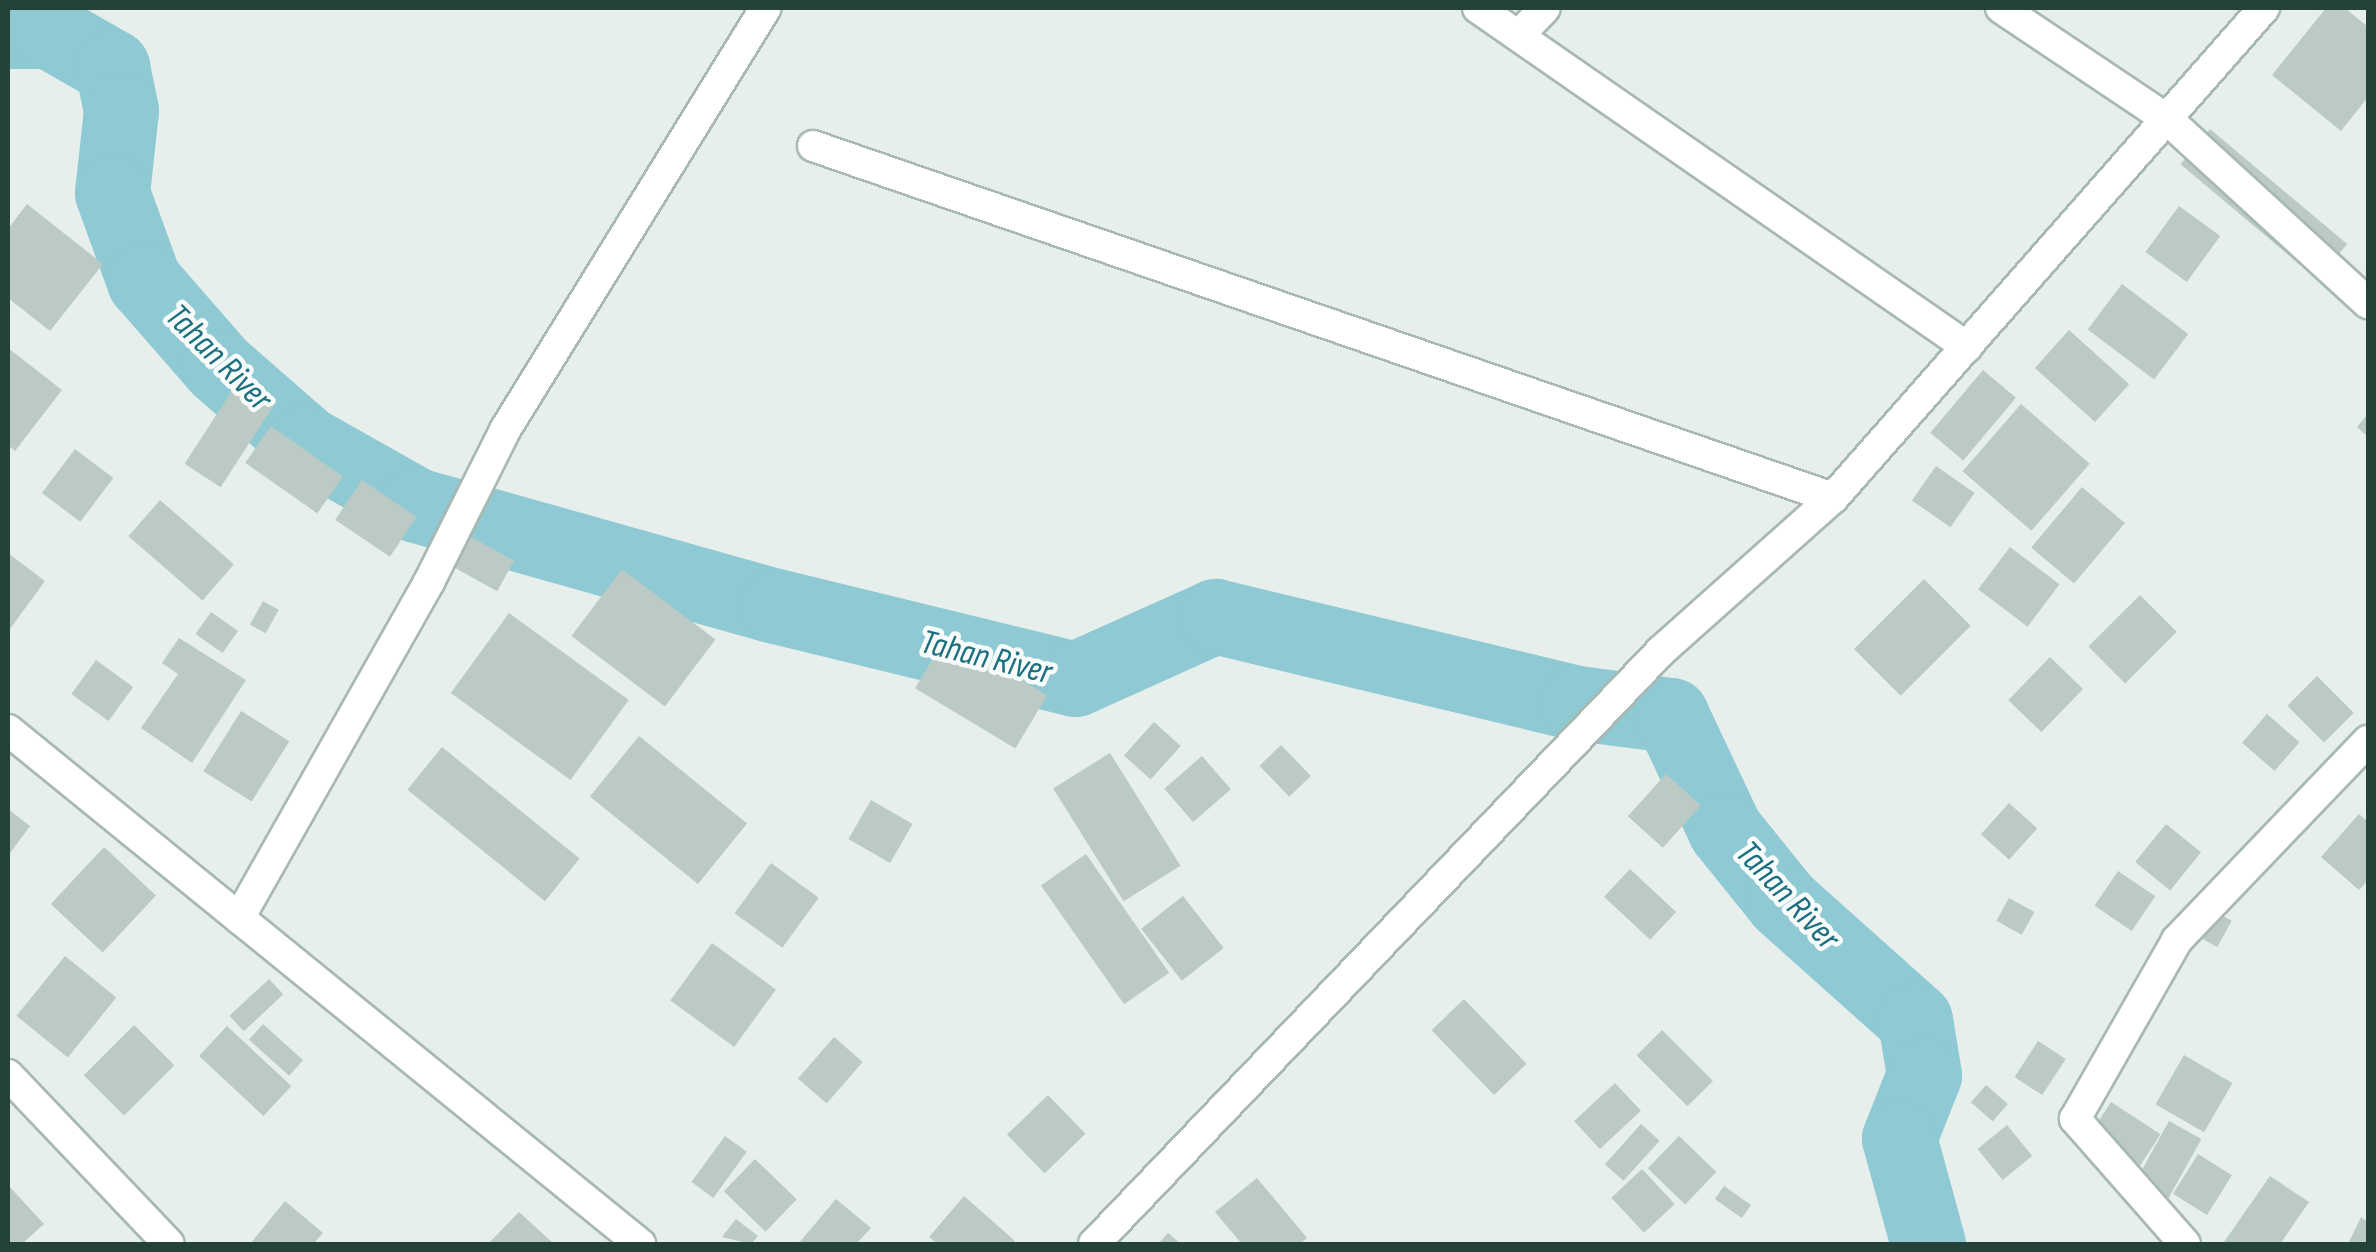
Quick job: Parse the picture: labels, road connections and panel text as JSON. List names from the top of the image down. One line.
{"water":["Tahan River"]}
